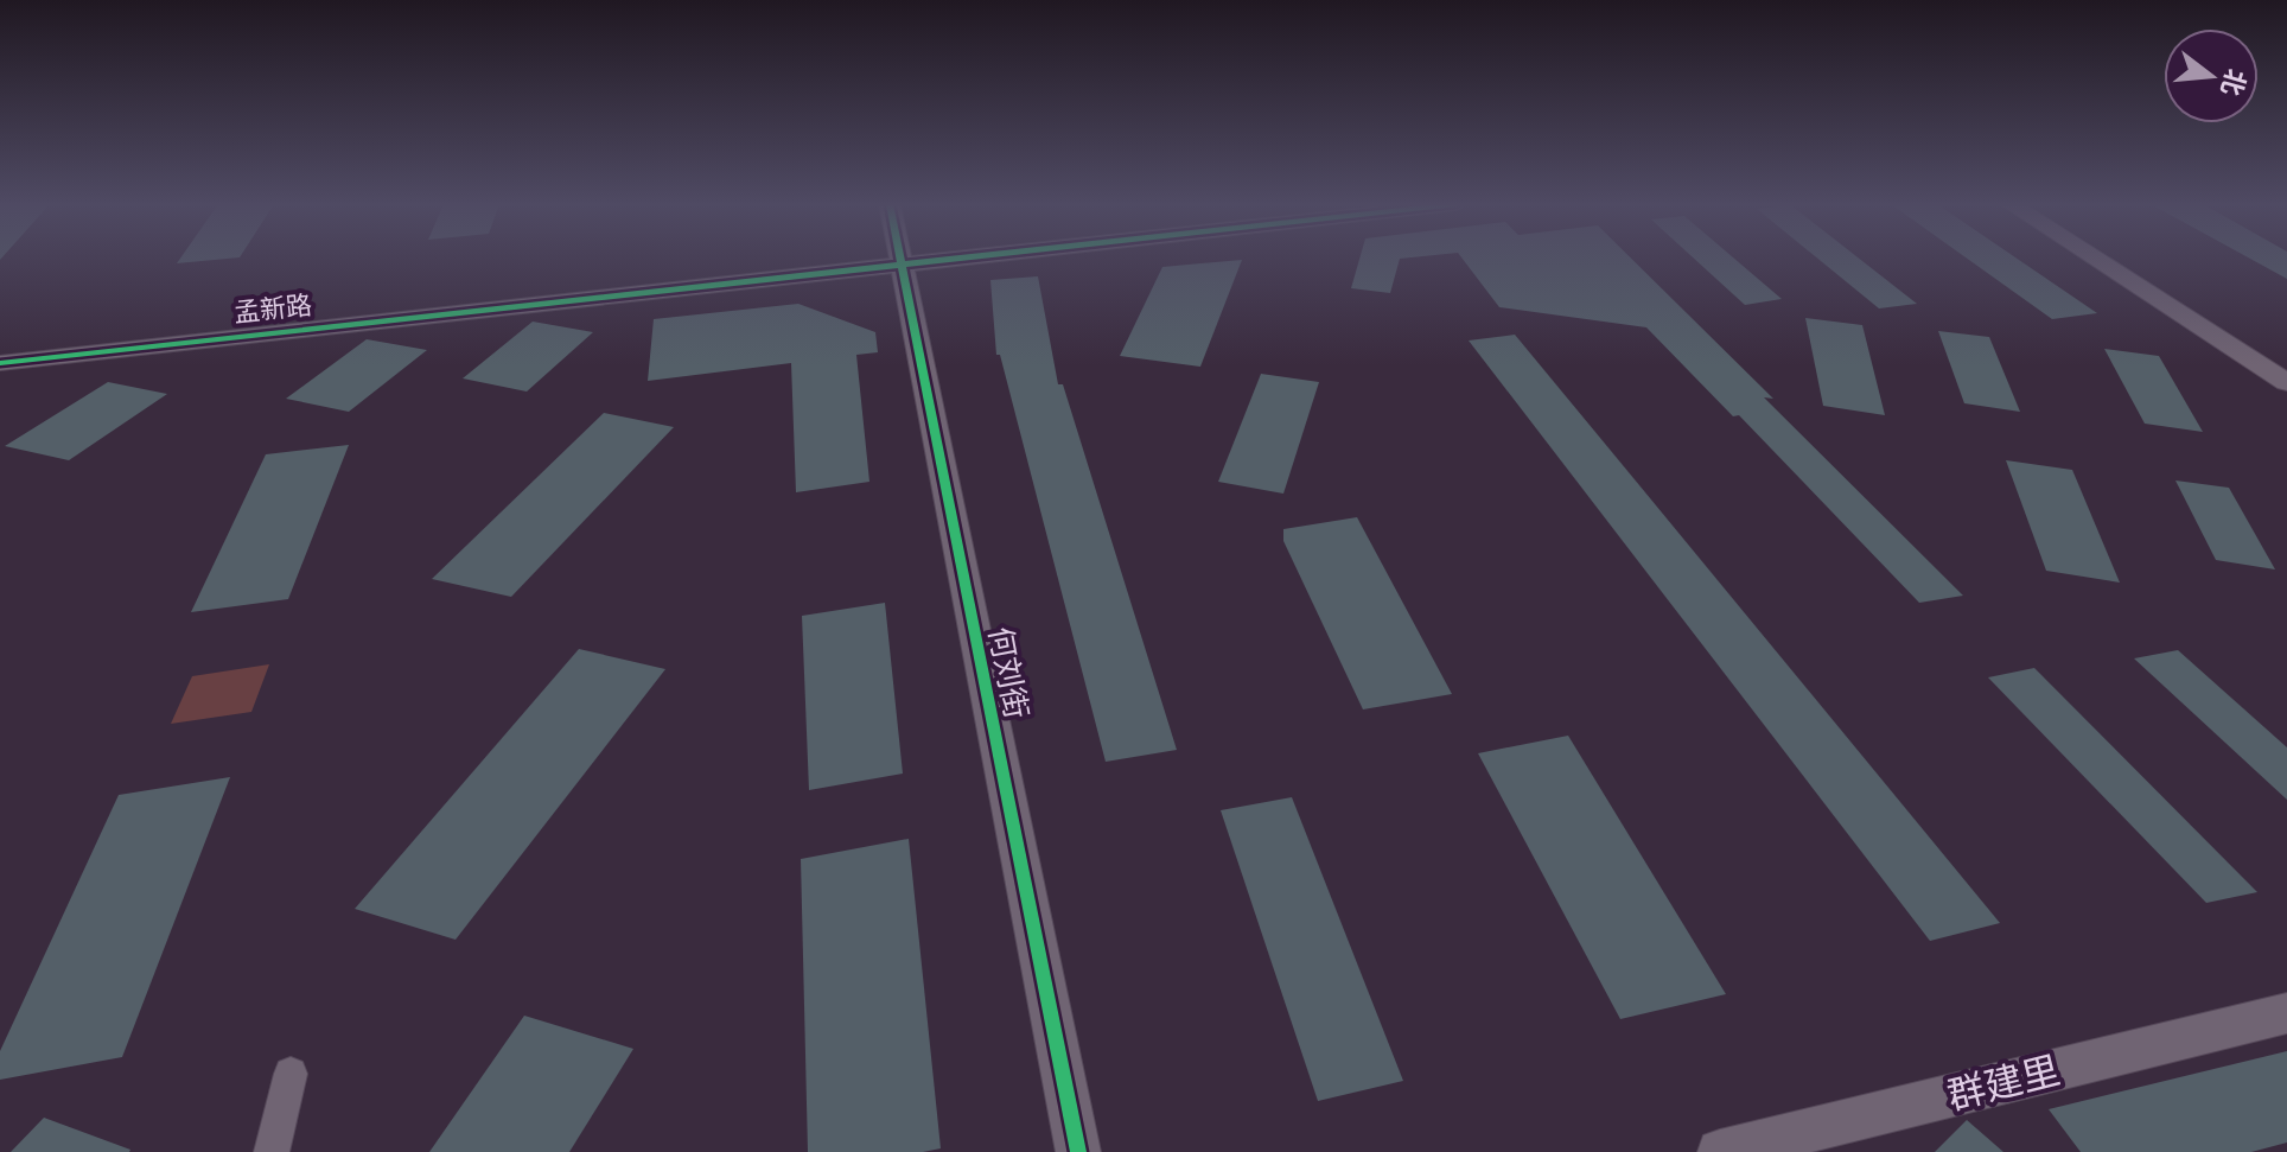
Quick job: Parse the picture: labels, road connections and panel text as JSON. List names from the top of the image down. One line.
{"streets":{"street":["孟新路","何刘街","群建里"]},"crossings":[["孟新路","何刘街"]],"north":"right"}
